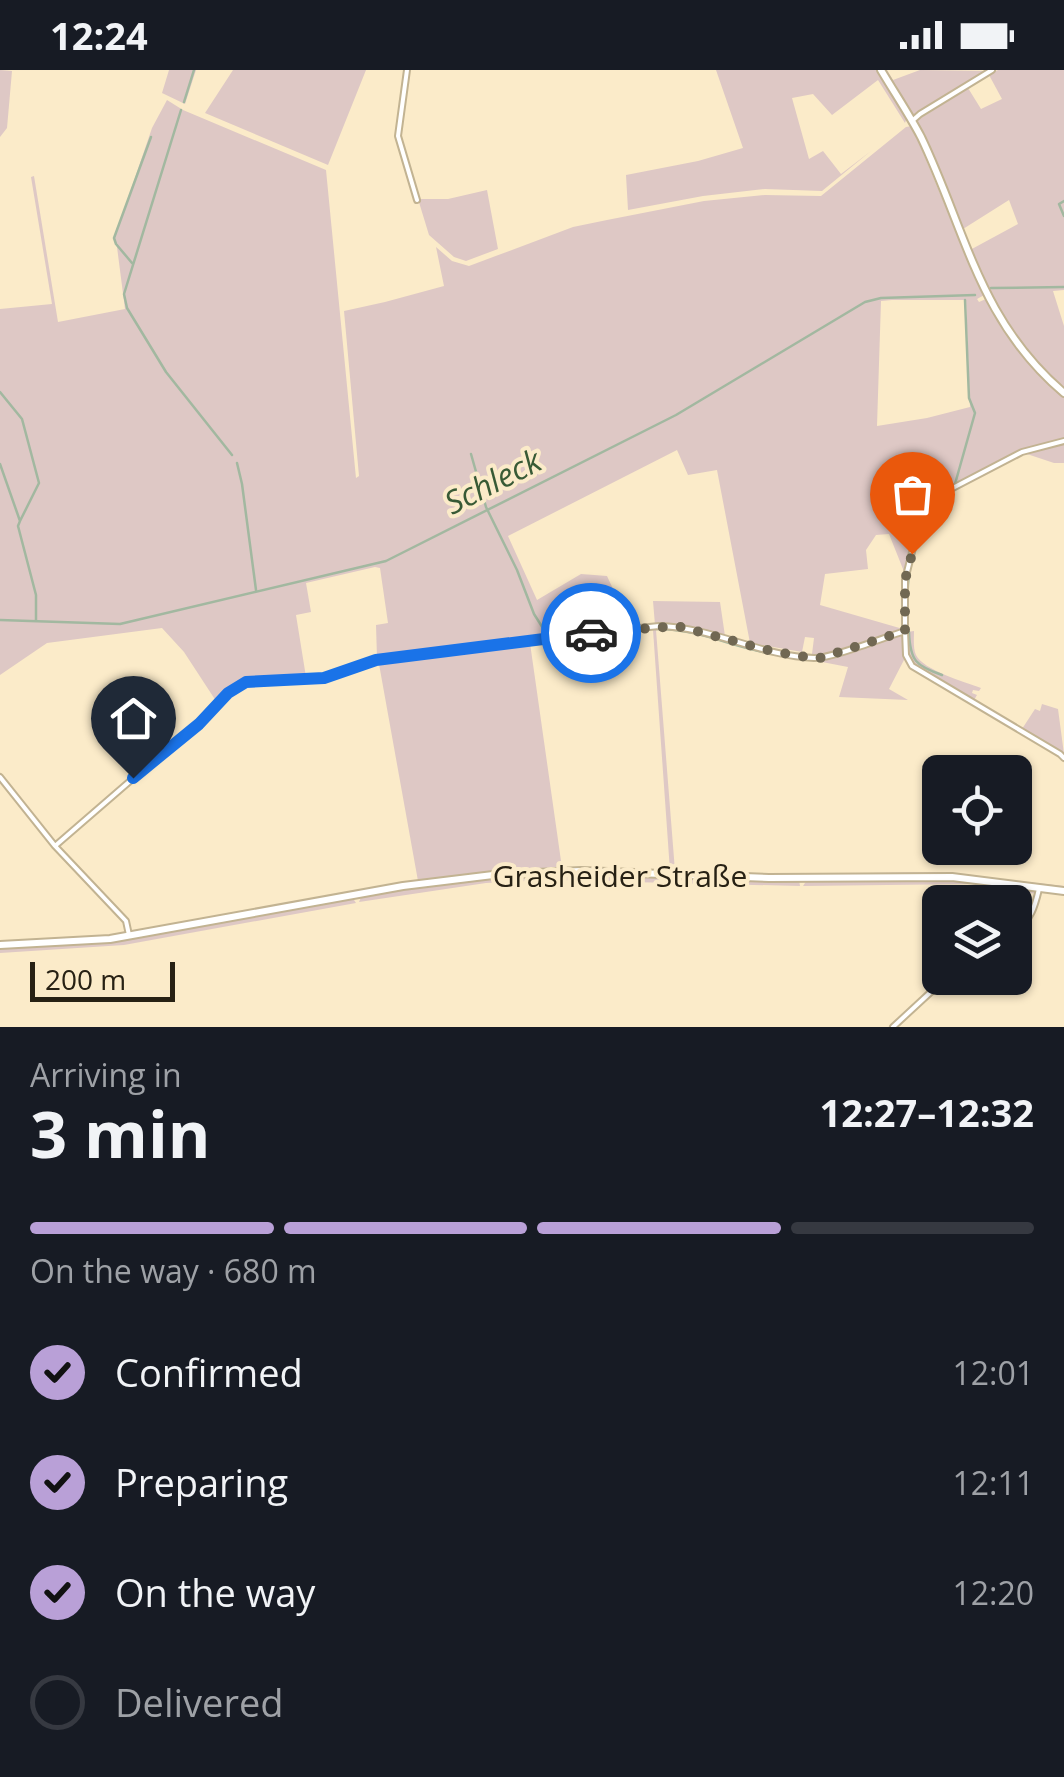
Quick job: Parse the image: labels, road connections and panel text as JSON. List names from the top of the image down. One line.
{"streets":{"street":["Grasheider Straße"]},"water":["Schleck"],"scale_bar":"200 m","page":{"status":"12:24","scale":"200 m","heading":["3 min","Arriving in","12:27–12:32"],"bar":"On the way · 680 m","list":[["Confirmed","12:01"],["Preparing","12:11"],["On the way","12:20"],"Delivered"]}}
